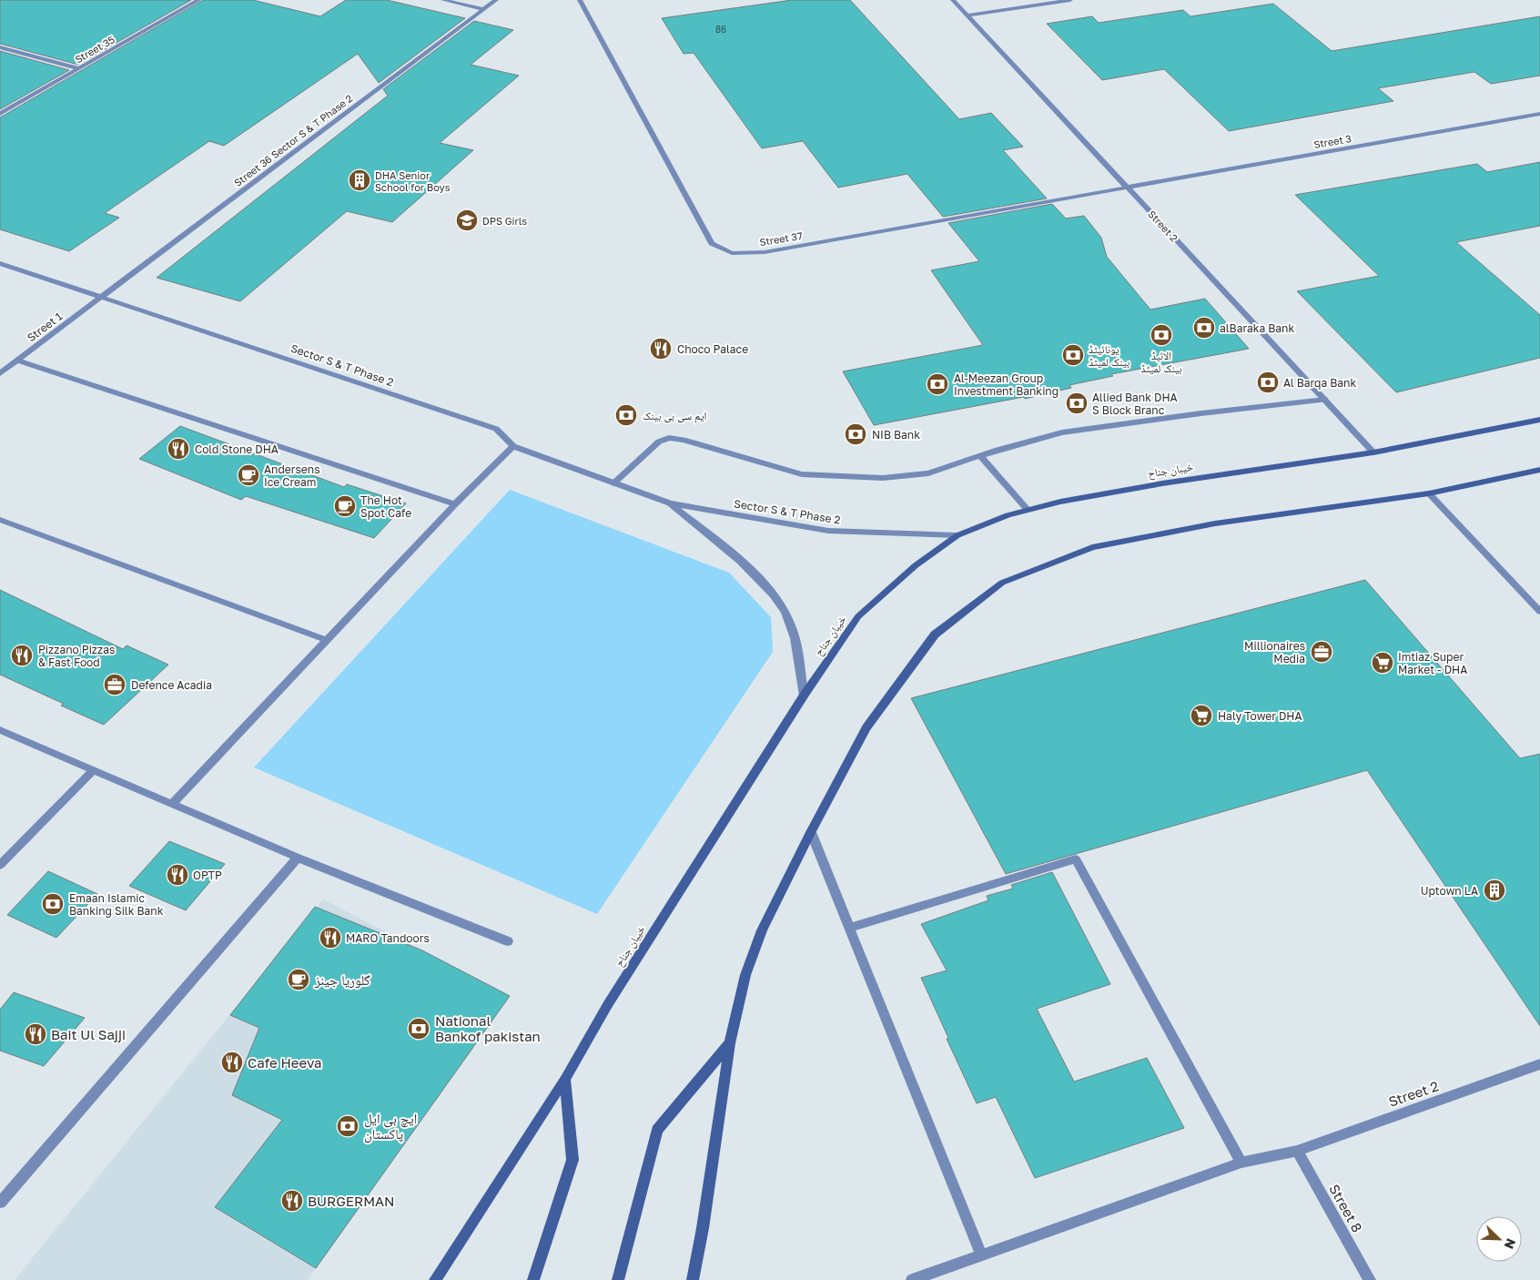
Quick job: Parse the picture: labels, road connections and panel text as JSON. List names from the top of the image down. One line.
{"streets":{"main road":["خیبان جناح"],"street":["Street 35","Street 36 Sector S & T Phase 2","Street 3","Street 2","Street 37","Street 1","Sector S & T Phase 2","Street 8"]},"crossings":[["Street 36 Sector S & T Phase 2","Street 1"],["Street 36 Sector S & T Phase 2","Sector S & T Phase 2"],["Street 3","Street 2"],["Street 3","Street 37"],["Street 2","Street 37"],["Street 2","خیبان جناح"],["Street 2","Street 8"],["Street 1","Sector S & T Phase 2"],["Sector S & T Phase 2","خیبان جناح"]],"places":{"building":["DHA Senior School for Boys","Uptown LA"],"school or university":["DPS Girls"],"bank":["alBaraka Bank","الائیڈ بینک لمیٹڈ","یونائیٹڈ بینک لمیٹڈ","Al Barqa Bank","Al-Meezan Group Investment Banking","Allied Bank DHA S Block Branc","ایم سی بی بینک","NIB Bank","Emaan Islamic Banking Silk Bank","National Bankof pakistan","ایچ بی ایل پاکستان"],"restaurant":["Choco Palace","Cold Stone DHA","Pizzano Pizzas & Fast Food","OPTP","MARO Tandoors","Bait Ul Sajji","Cafe Heeva","BURGERMAN"],"cafe":["Andersens Ice Cream","The Hot Spot Cafe","گلوریا جینز"],"office":["Millionaires Media","Defence Acadia"],"supermarket":["Imtiaz Super Market - DHA","Haly Tower DHA"]},"house_numbers":["86"],"north":"bottom right"}
